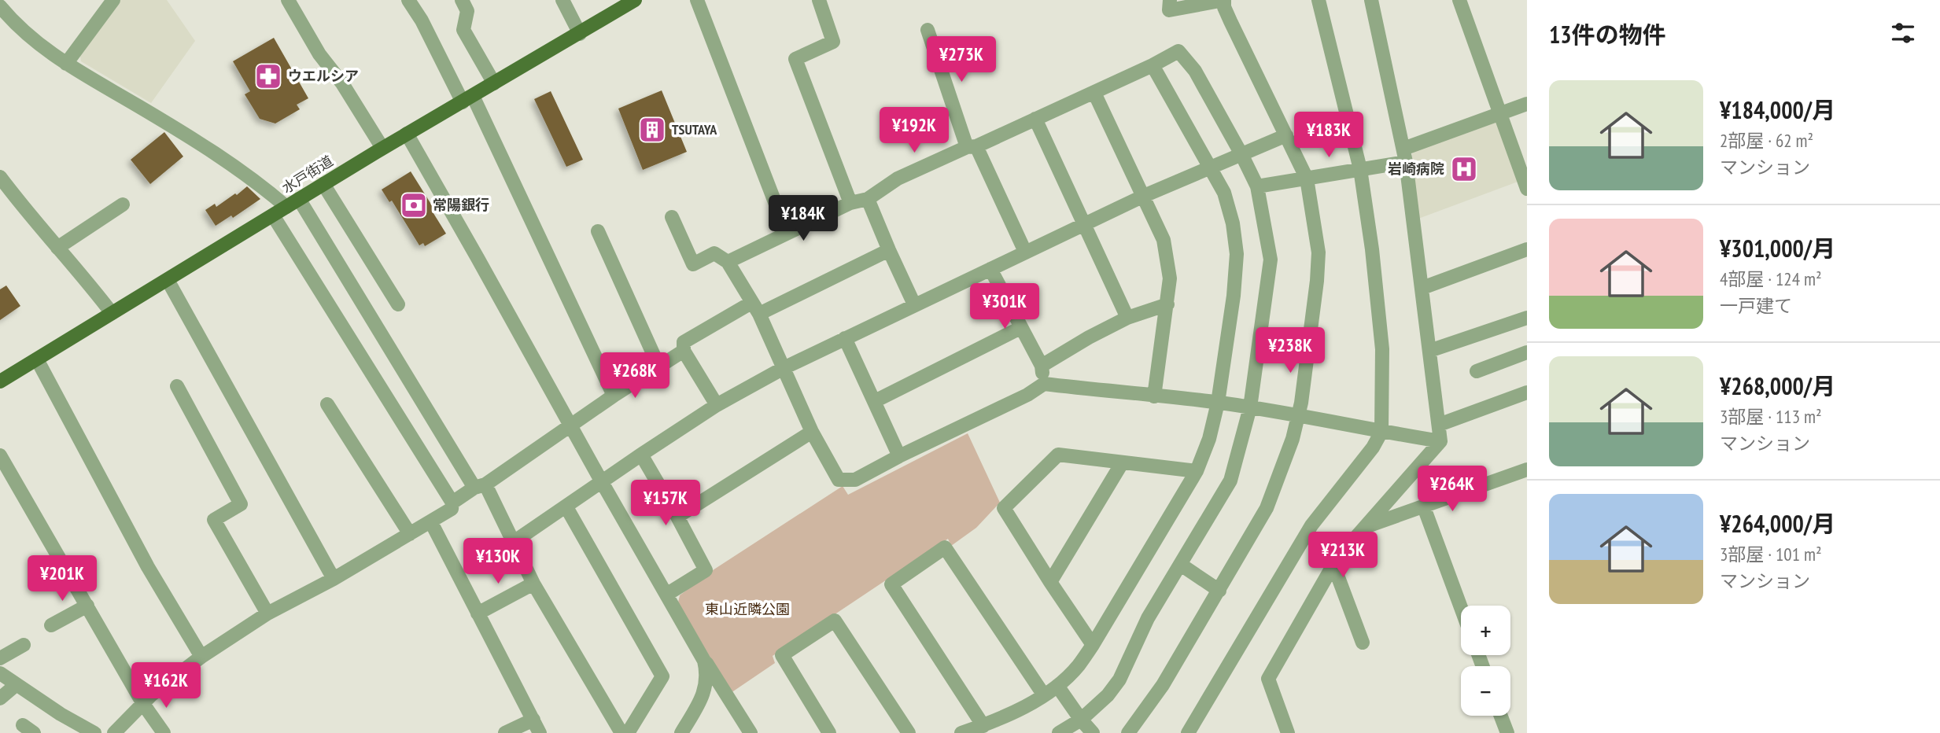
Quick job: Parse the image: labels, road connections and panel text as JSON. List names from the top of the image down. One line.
{"streets":{"main road":["水戸街道"]},"parks":["東山近隣公園"],"places":{"pharmacy":["ウエルシア"],"building":["TSUTAYA"],"hospital":["岩崎病院"],"bank":["常陽銀行"]},"page":{"heading":"13件の物件","price":["¥273K","¥192K","¥183K","¥184K","¥301K","¥238K","¥268K","¥264K","¥157K","¥213K","¥130K","¥201K","¥162K"],"list":[{"name":"¥184,000/月","note":"2部屋 · 62 m² · マンション"},{"name":"¥301,000/月","note":"4部屋 · 124 m² · 一戸建て"},{"name":"¥268,000/月","note":"3部屋 · 113 m² · マンション"},{"name":"¥264,000/月","note":"3部屋 · 101 m² · マンション"}],"map_buttons":["+","−"]}}
